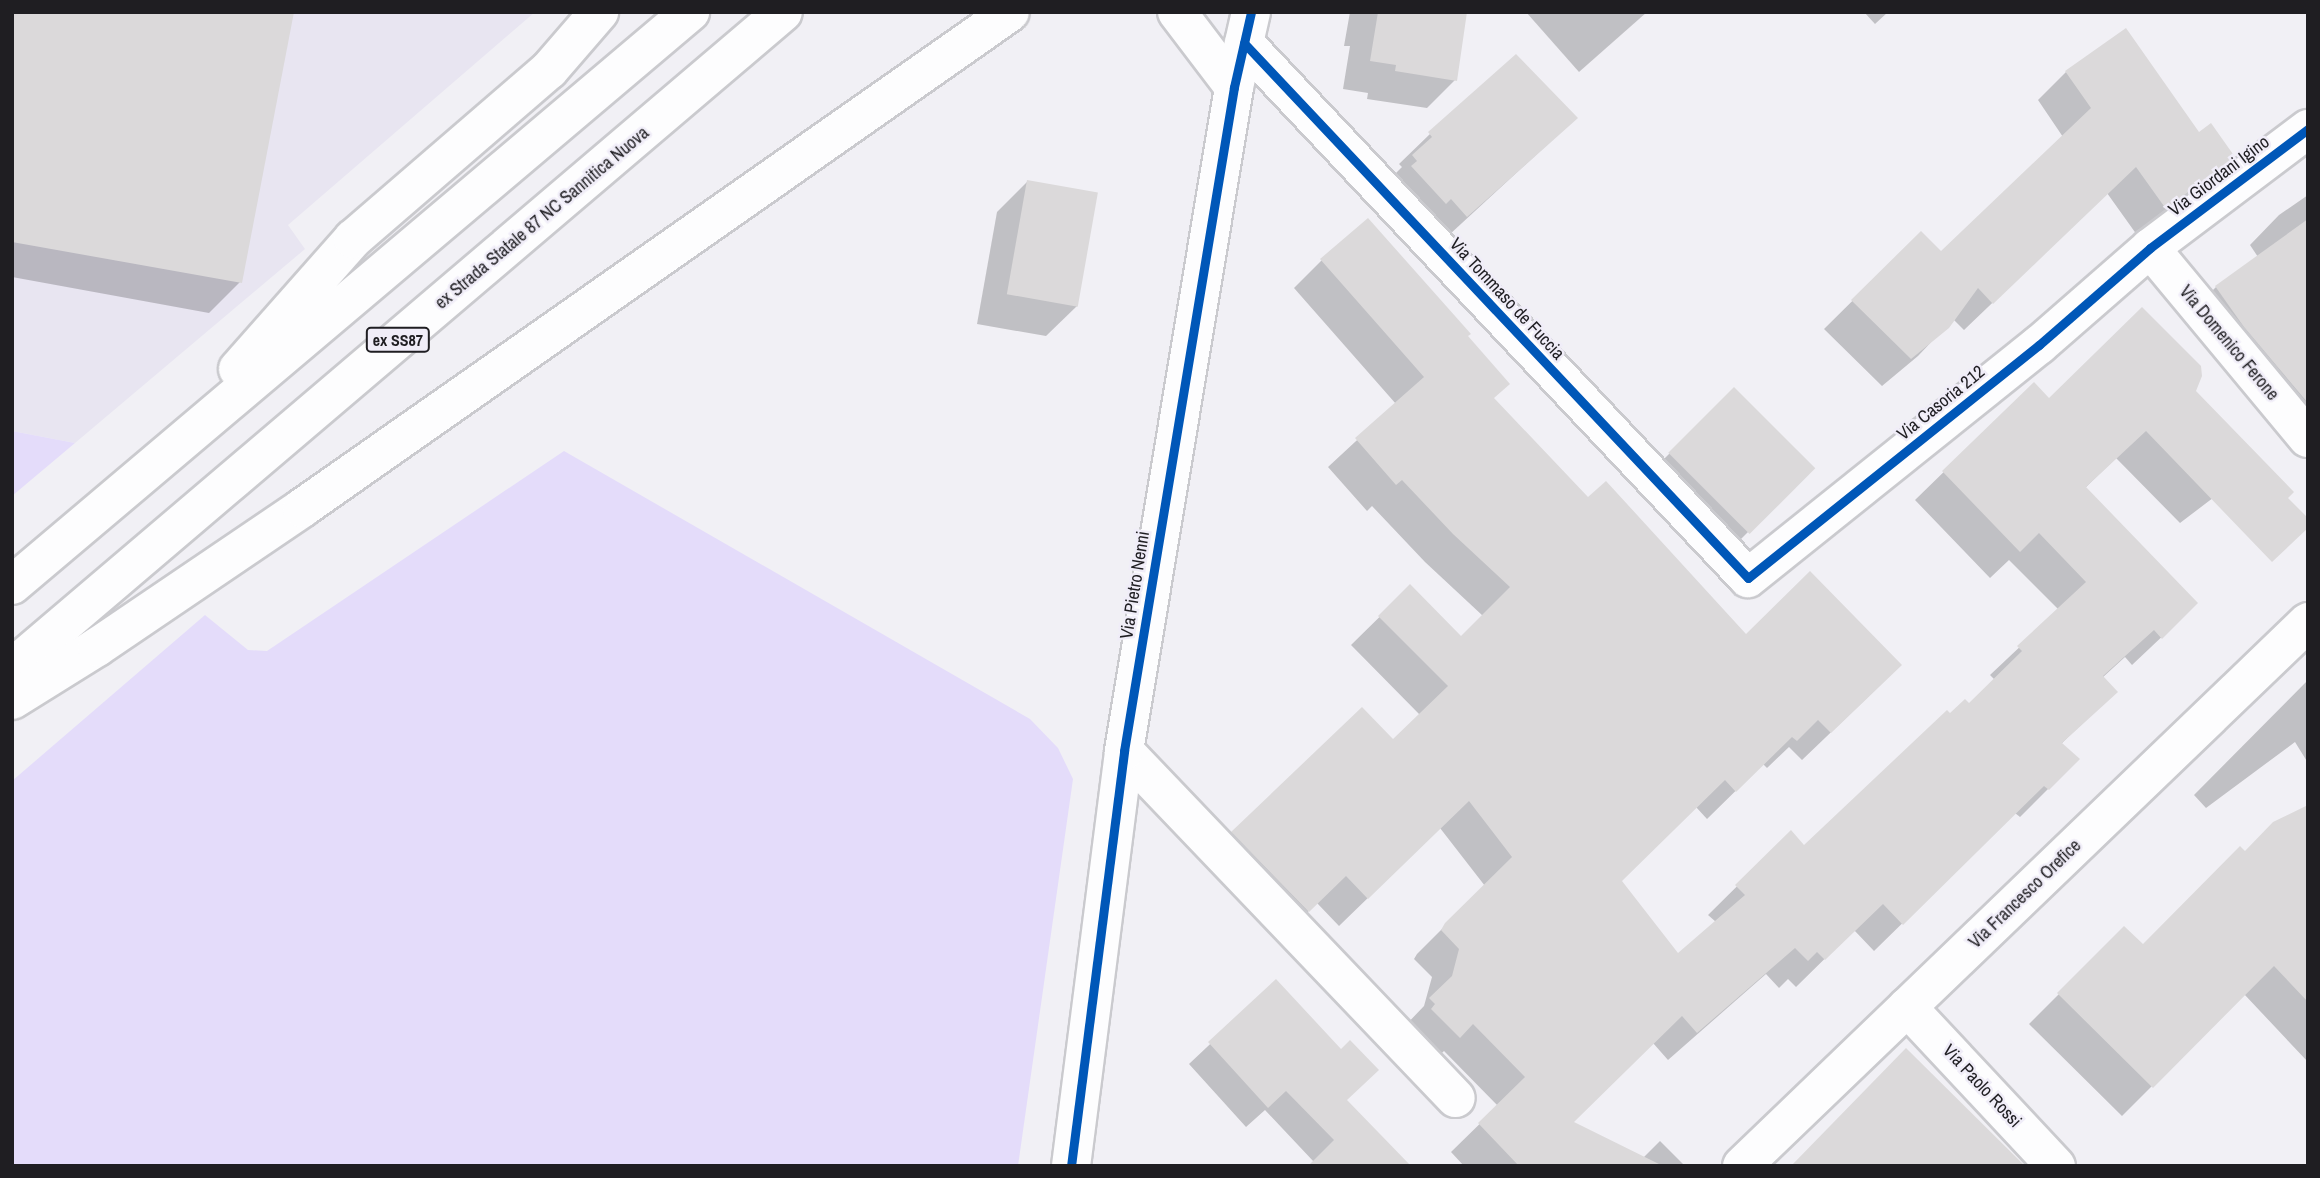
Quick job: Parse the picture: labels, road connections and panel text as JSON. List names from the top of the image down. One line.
{"streets":{"main road":["Via Giordani Igino","ex Strada Statale 87 NC Sannitica Nuova","Via Tommaso de Fuccia","ex SS87","Via Domenico Ferone","Via Casoria 212","Via Pietro Nenni","Via Francesco Orefice","Via Paolo Rossi"]},"crossings":[["Via Giordani Igino","Via Domenico Ferone"],["Via Giordani Igino","Via Casoria 212"],["Via Tommaso de Fuccia","Via Casoria 212"],["Via Tommaso de Fuccia","Via Pietro Nenni"],["Via Domenico Ferone","Via Casoria 212"],["Via Francesco Orefice","Via Paolo Rossi"]]}
